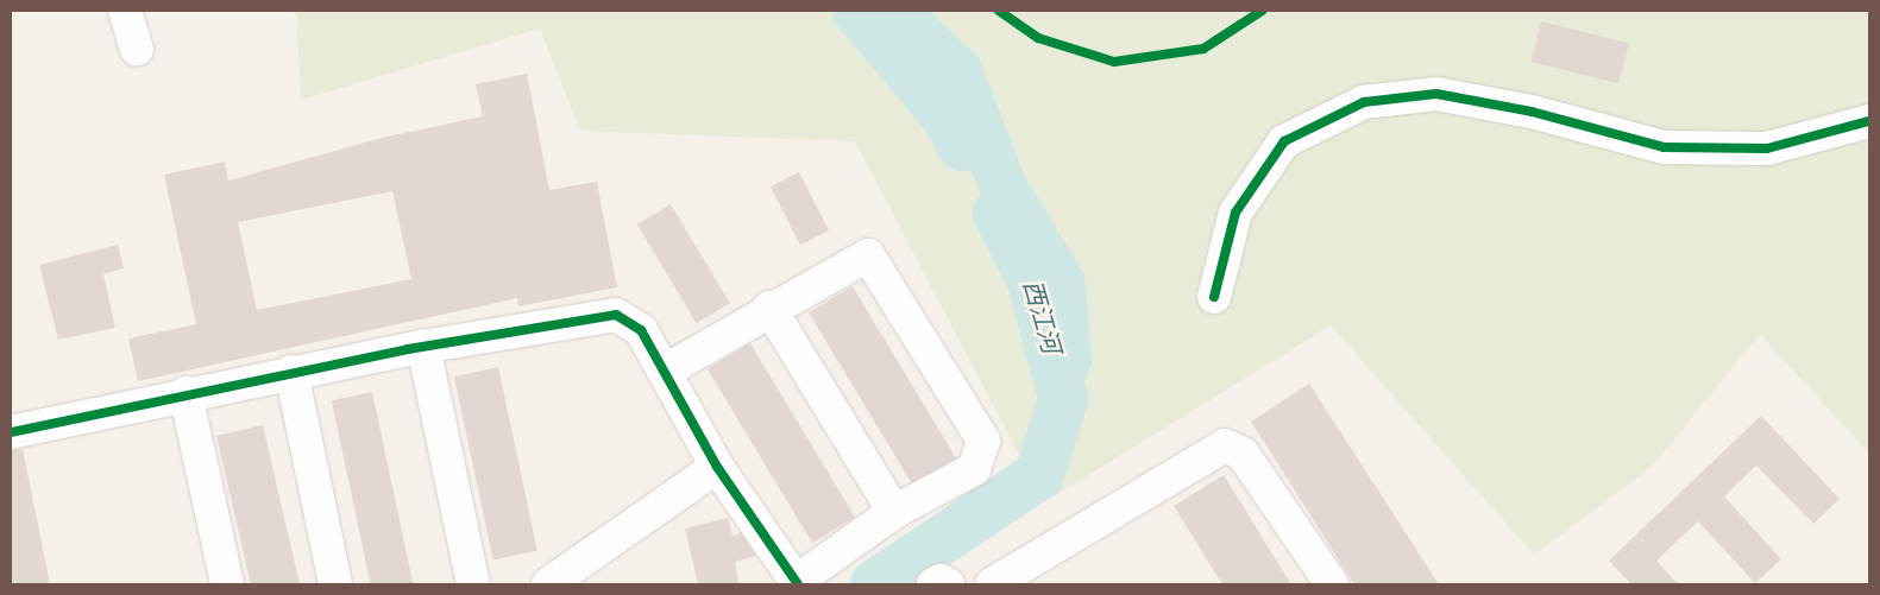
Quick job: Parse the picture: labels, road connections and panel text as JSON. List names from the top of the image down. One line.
{"water":["西江河"]}
